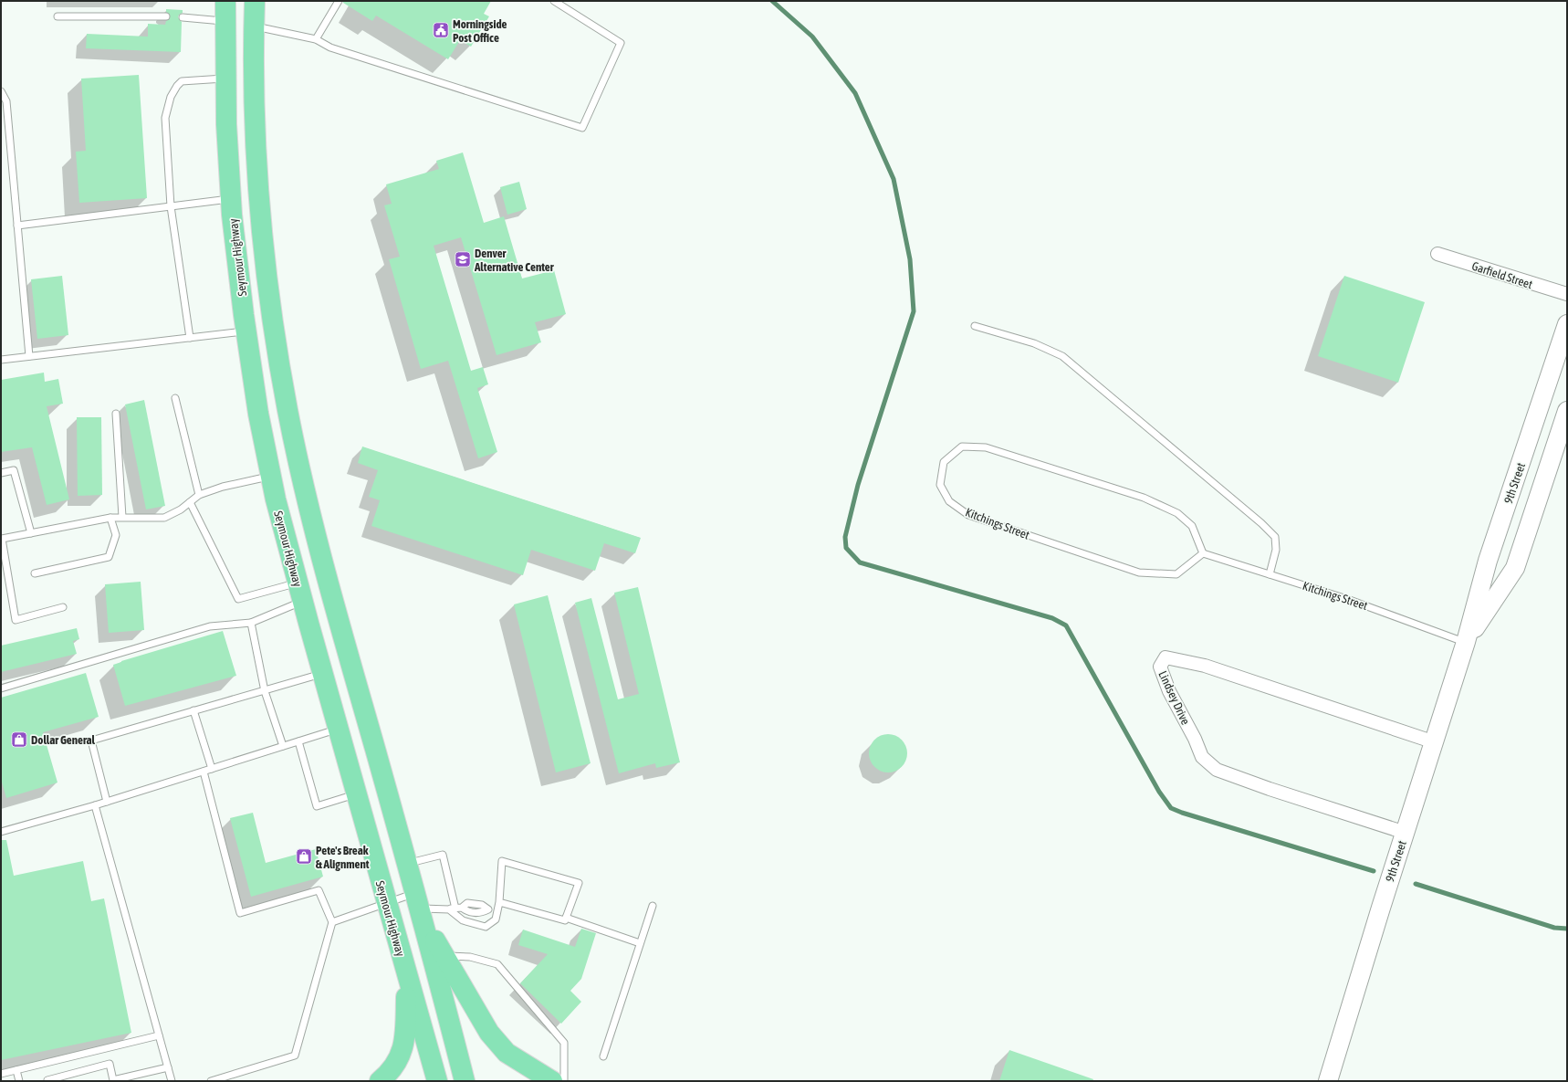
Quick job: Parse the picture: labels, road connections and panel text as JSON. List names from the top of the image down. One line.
{"streets":{"main road":["Seymour Highway"],"street":["Garfield Street","9th Street","Lindsey Drive"],"lane":["Kitchings Street"]},"crossings":[["9th Street","Kitchings Street"],["9th Street","Lindsey Drive"]],"places":{"public building":["Morningside Post Office"],"school or university":["Denver Alternative Center"],"shop":["Dollar General","Pete's Break & Alignment"]}}
